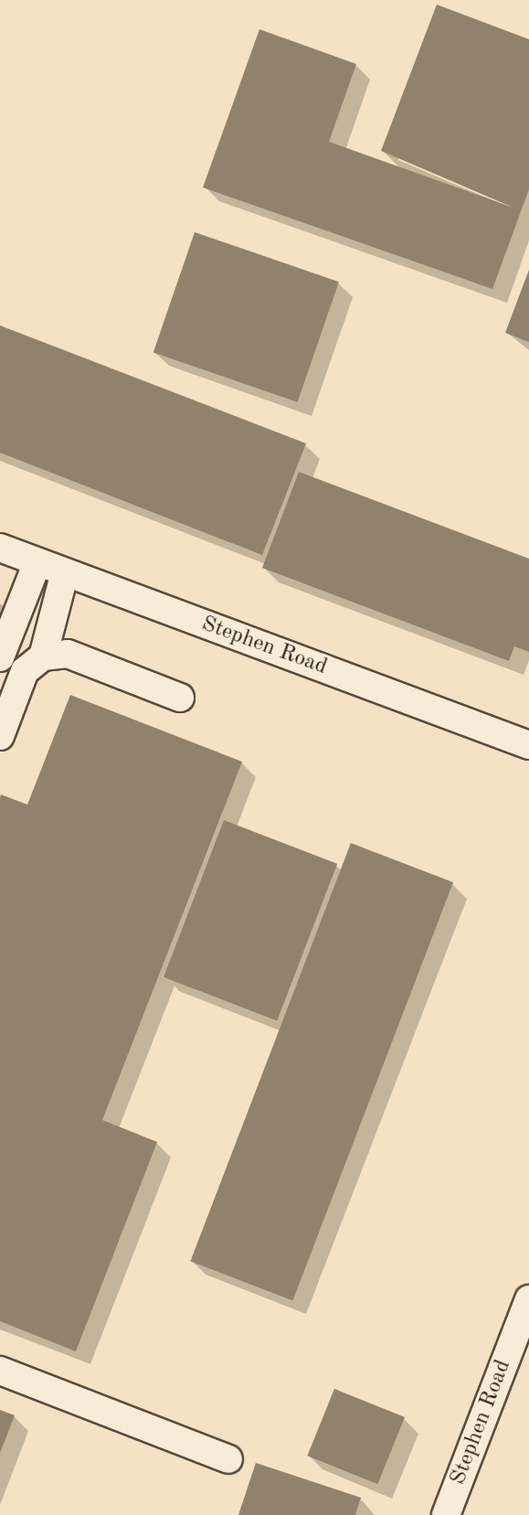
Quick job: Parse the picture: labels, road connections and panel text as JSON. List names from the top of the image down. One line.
{"streets":{"street":["Stephen Road"]}}
